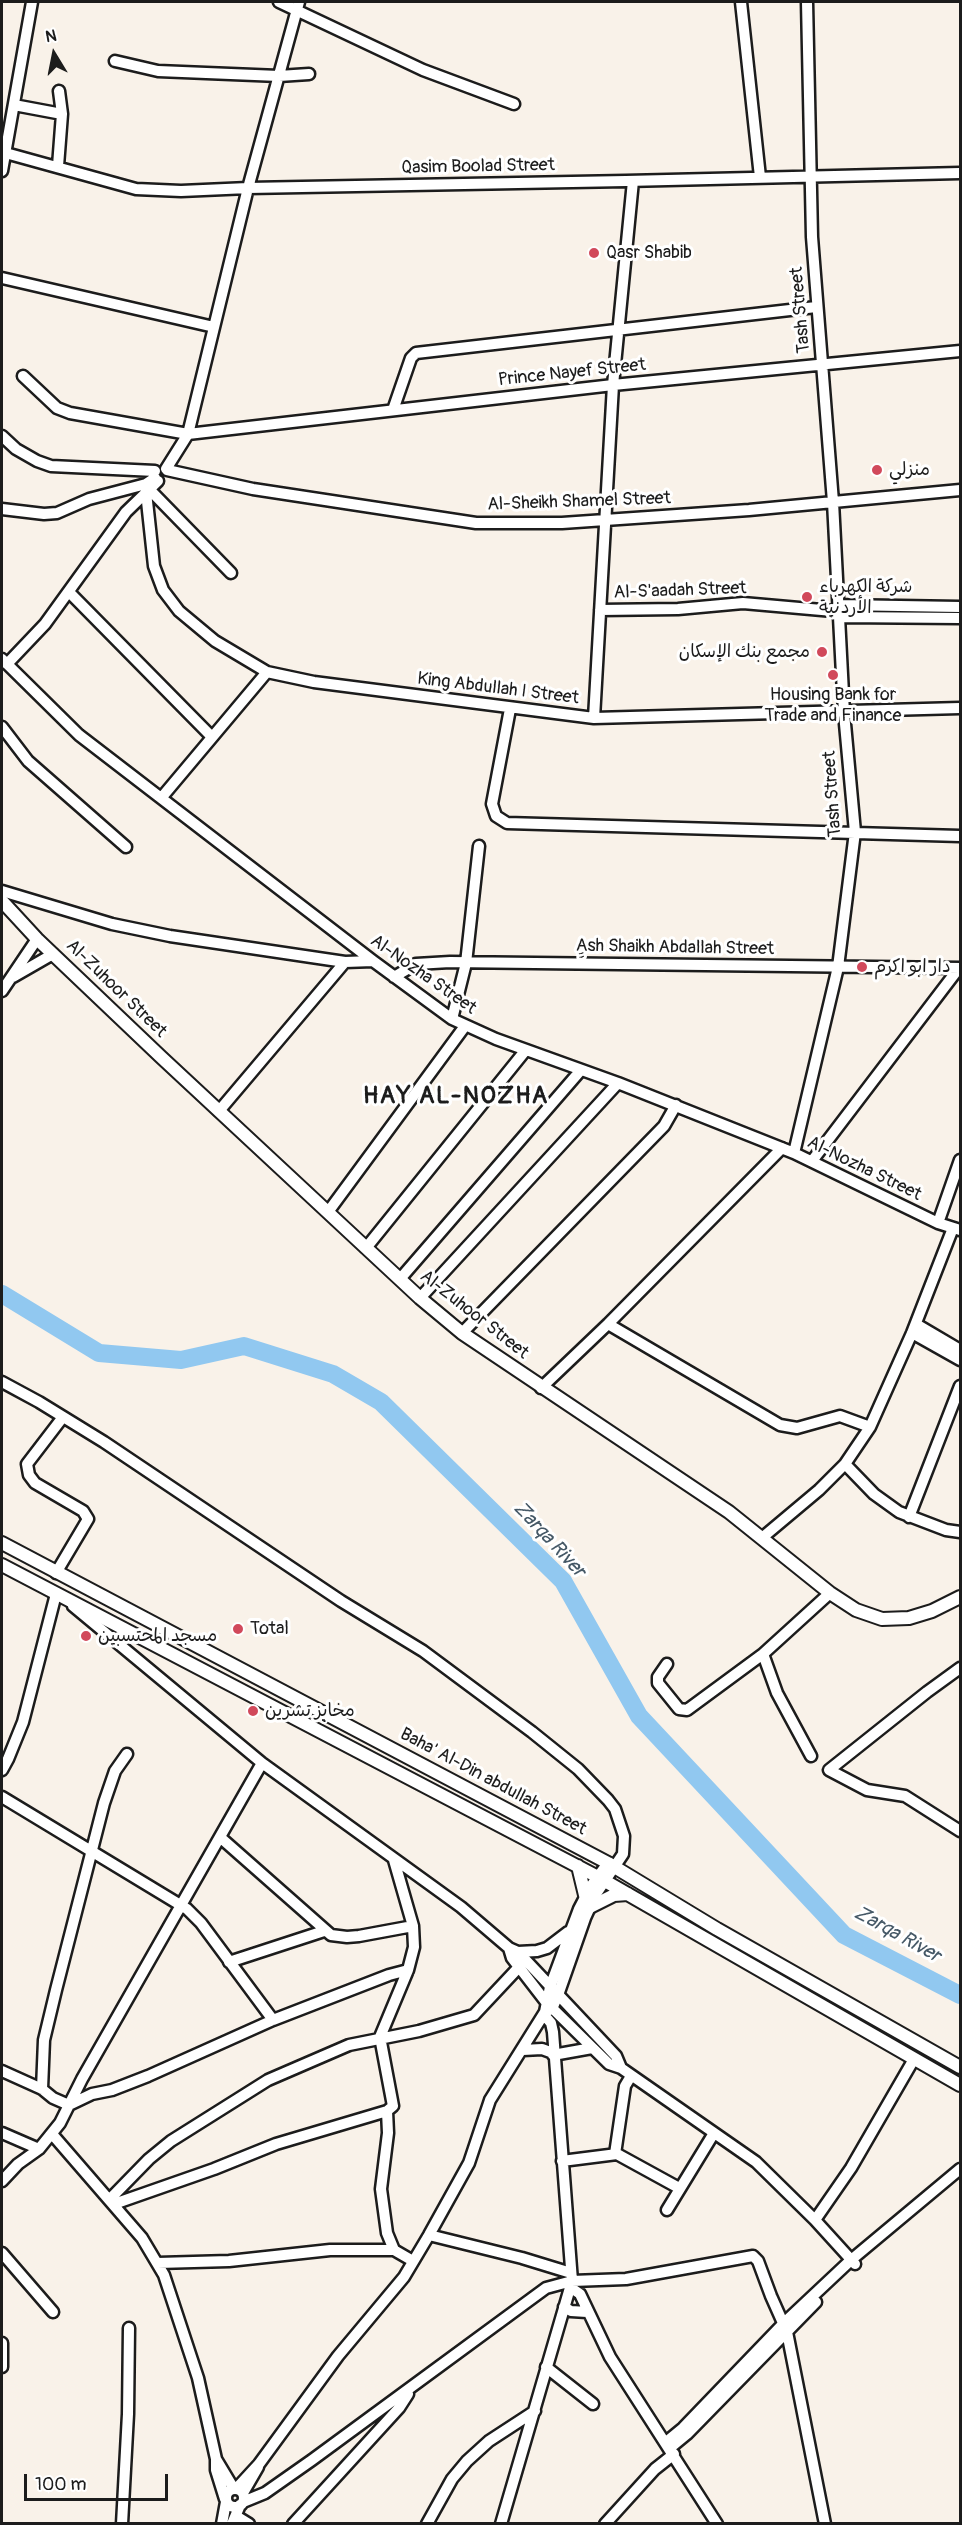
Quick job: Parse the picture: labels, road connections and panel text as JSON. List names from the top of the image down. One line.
{"streets":{"main road":["Al-Zuhoor Street","Baha' Al-Din abdullah Street"],"street":["Qasim Boolad Street","Tash Street","Prince Nayef Street","Al-Sheikh Shamel Street","Al-S'aadah Street","King Abdullah I Street","ِِAsh Shaikh Abdallah Street","Al-Nozha Street"]},"crossings":[["Qasim Boolad Street","Tash Street"],["Tash Street","Prince Nayef Street"],["Tash Street","Al-Sheikh Shamel Street"],["Tash Street","Al-S'aadah Street"],["Tash Street","King Abdullah I Street"],["Tash Street","ِِAsh Shaikh Abdallah Street"],["Tash Street","Al-Nozha Street"],["ِِAsh Shaikh Abdallah Street","Al-Nozha Street"]],"districts":["HAY AL-NOZHA"],"water":["Zarqa River"],"places":["Qasr Shabib","منزلي","شركة الكهرباء الأردنية","مجمع بنك الإسكان","Housing Bank for Trade and Finance","دار ابو اكرم","Total","مسجد المحتسبين","مخابز تشرين"],"scale_bar":"100 m","north":"top"}
